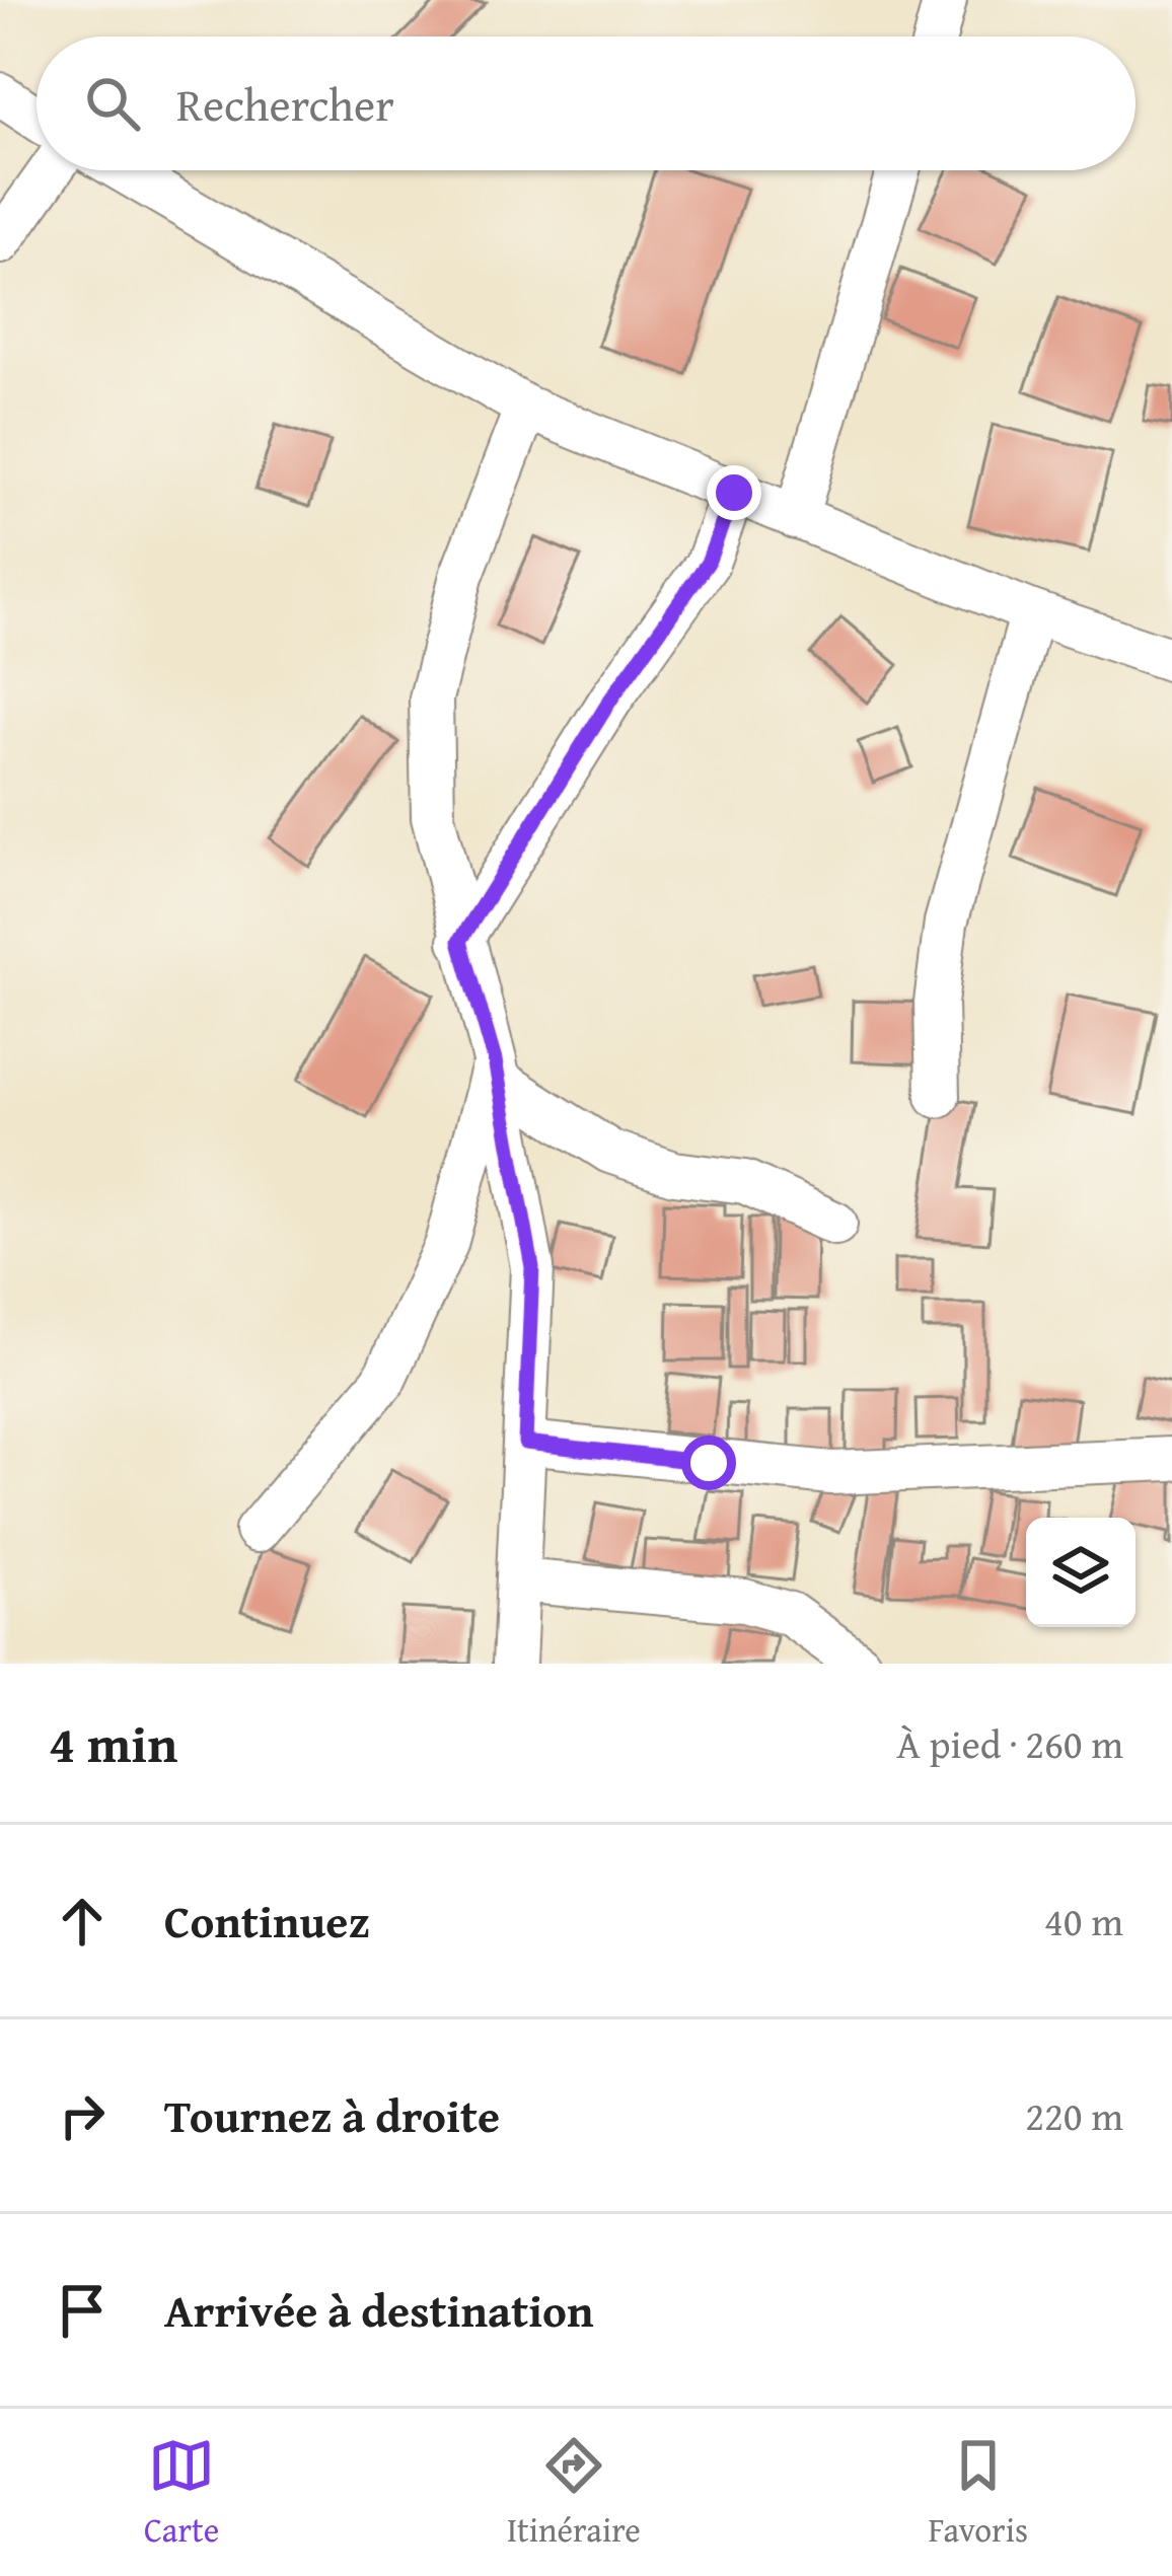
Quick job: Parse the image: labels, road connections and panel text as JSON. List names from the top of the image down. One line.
{"page":{"search":"Rechercher","heading":["4 min","À pied · 260 m"],"list":[["Continuez","40 m"],["Tournez à droite","220 m"],"Arrivée à destination"],"nav":["Carte","Itinéraire","Favoris"]}}
